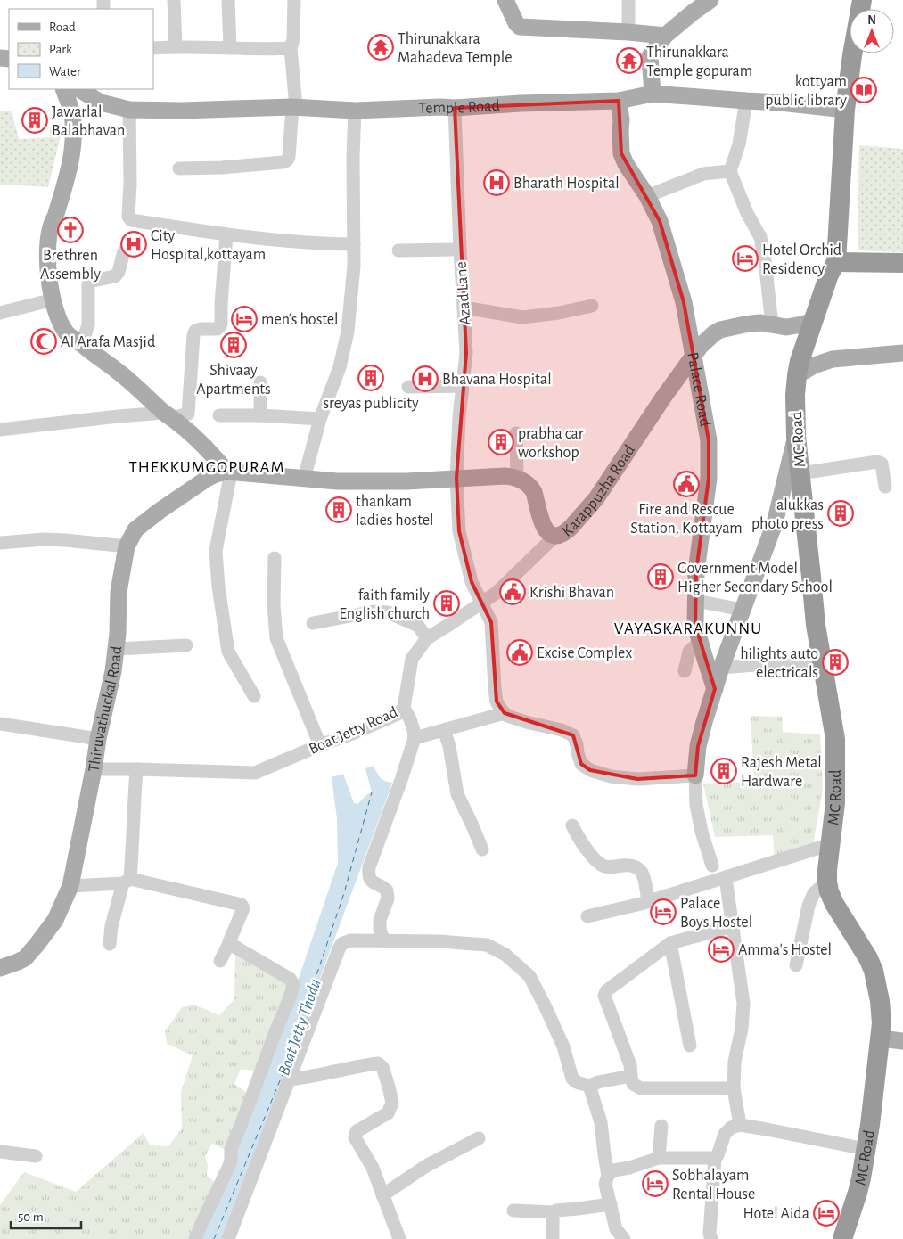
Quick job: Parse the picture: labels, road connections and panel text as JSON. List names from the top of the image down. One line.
{"streets":{"highway":["MC Road"],"main road":["Temple Road","Palace Road","Karappuzha Road","Thiruvathuckal Road"],"street":["Azad Lane","Boat Jetty Road"]},"crossings":[["Temple Road","Azad Lane"],["Temple Road","Palace Road"],["Azad Lane","Boat Jetty Road"],["Palace Road","Karappuzha Road"],["MC Road","Karappuzha Road"],["Karappuzha Road","Boat Jetty Road"],["Thiruvathuckal Road","Boat Jetty Road"]],"districts":["THEKKUMGOPURAM","VAYASKARAKUNNU"],"water":["Boat Jetty Thodu"],"places":{"temple":["Thirunakkara Mahadeva Temple","Thirunakkara Temple gopuram"],"library":["kottyam public library"],"building":["Jawarlal Balabhavan","Shivaay Apartments","sreyas publicity","prabha car workshop","thankam ladies hostel","alukkas photo press","Government Model Higher Secondary School","faith family English church","hilights auto electricals","Rajesh Metal Hardware"],"hospital":["Bharath Hospital","City Hospital,kottayam","Bhavana Hospital"],"church":["Brethren Assembly"],"hotel":["Hotel Orchid Residency","men's hostel","Palace Boys Hostel","Amma's Hostel","Sobhalayam Rental House","Hotel Aida"],"mosque":["AI Arafa Masjid"],"public building":["Fire and Rescue Station, Kottayam","Krishi Bhavan","Excise Complex"]},"legend":["Road","Park","Water"],"scale_bar":"50 m","north":"top"}
